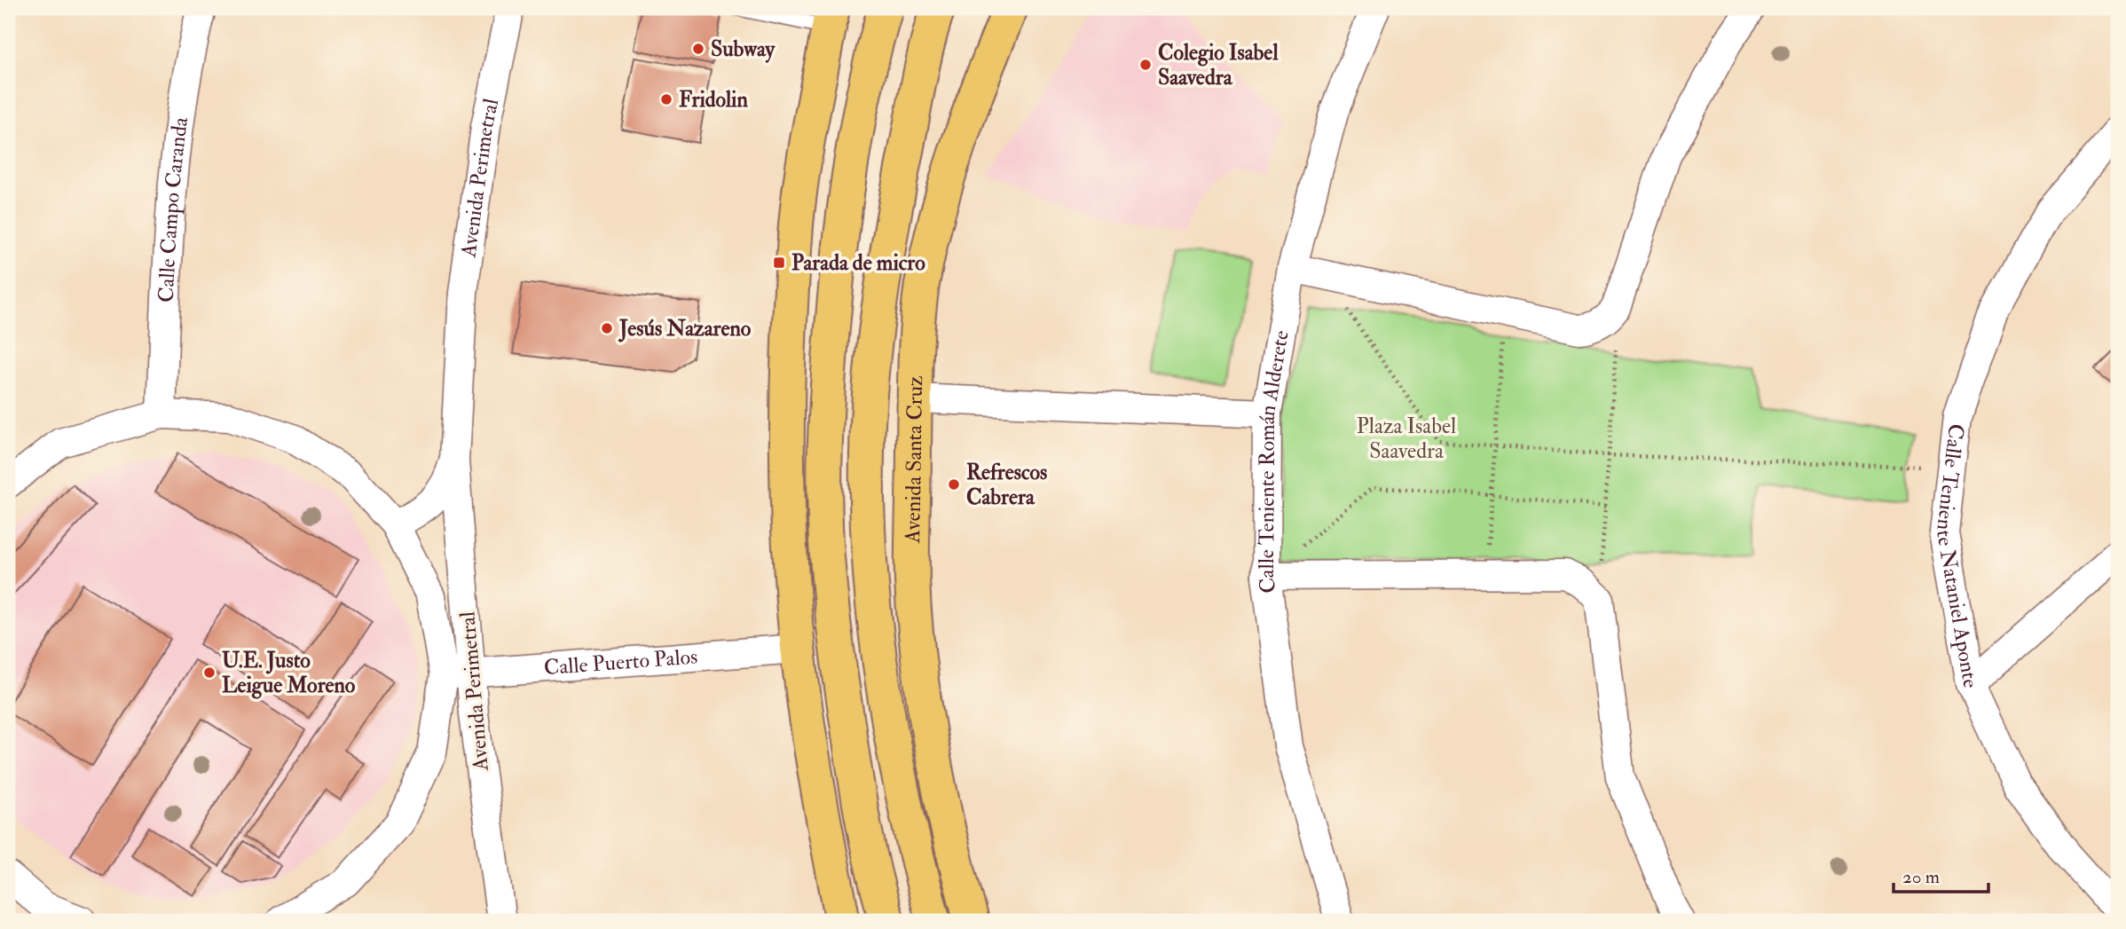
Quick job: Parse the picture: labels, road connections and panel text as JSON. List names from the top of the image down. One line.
{"streets":{"main road":["Avenida Santa Cruz"],"street":["Avenida Perimetral","Calle Campo Caranda","Calle Teniente Román Alderete","Calle Teniente Nataniel Aponte","Calle Puerto Palos"]},"crossings":[["Avenida Perimetral","Calle Puerto Palos"]],"parks":["Plaza Isabel Saavedra"],"places":{"other":["Subway","Colegio Isabel Saavedra","Fridolin","Jesús Nazareno","Refrescos Cabrera","U.E. Justo Leigue Moreno"],"transit":["Parada de micro"]},"scale_bar":"20 m"}
